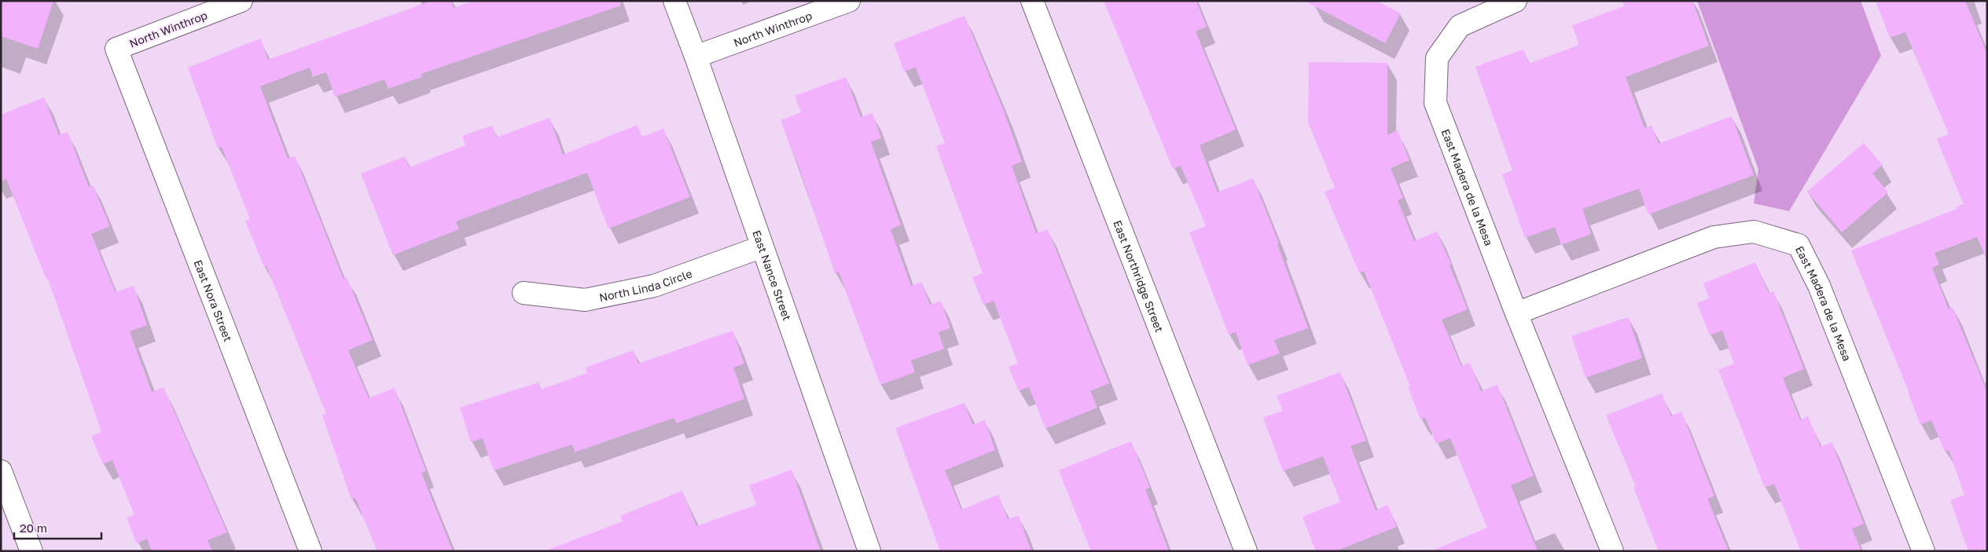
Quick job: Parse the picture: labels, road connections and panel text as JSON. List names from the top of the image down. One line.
{"streets":{"street":["North Winthrop","East Madera de la Mesa","East Nance Street","East Northridge Street","North Linda Circle","East Nora Street"]},"crossings":[["North Winthrop","East Nance Street"],["North Winthrop","East Nora Street"],["East Nance Street","North Linda Circle"]],"scale_bar":"20 m"}
